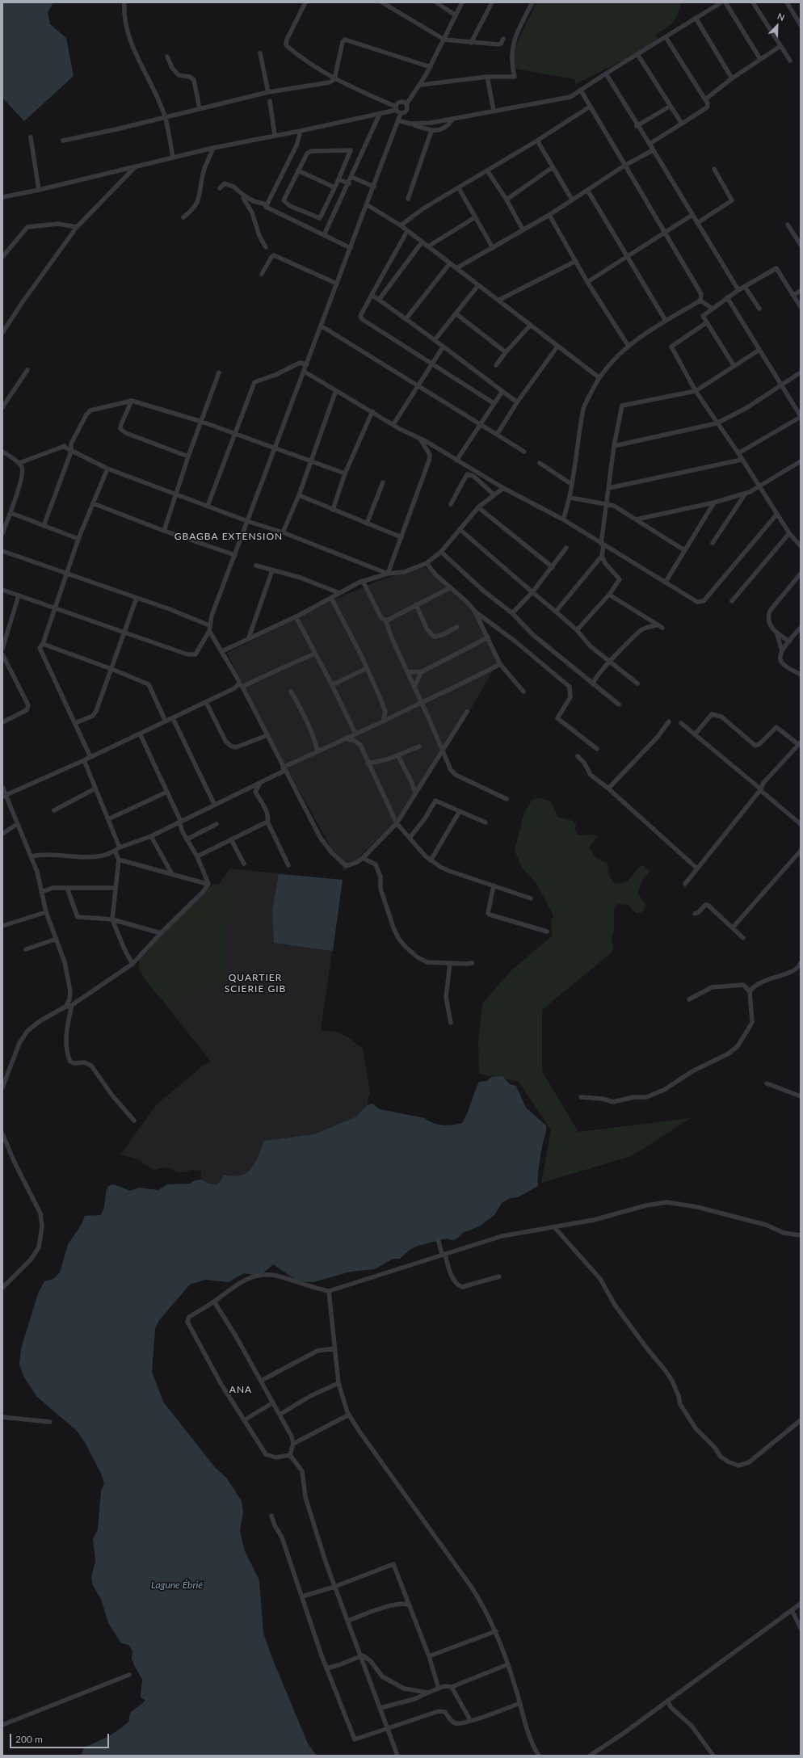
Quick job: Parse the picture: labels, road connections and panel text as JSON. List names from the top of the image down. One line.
{"districts":["GBAGBA EXTENSION","QUARTIER SCIERIE GIB","ANA"],"water":["Lagune Ébrié"],"scale_bar":"200 m","north":"top right"}
